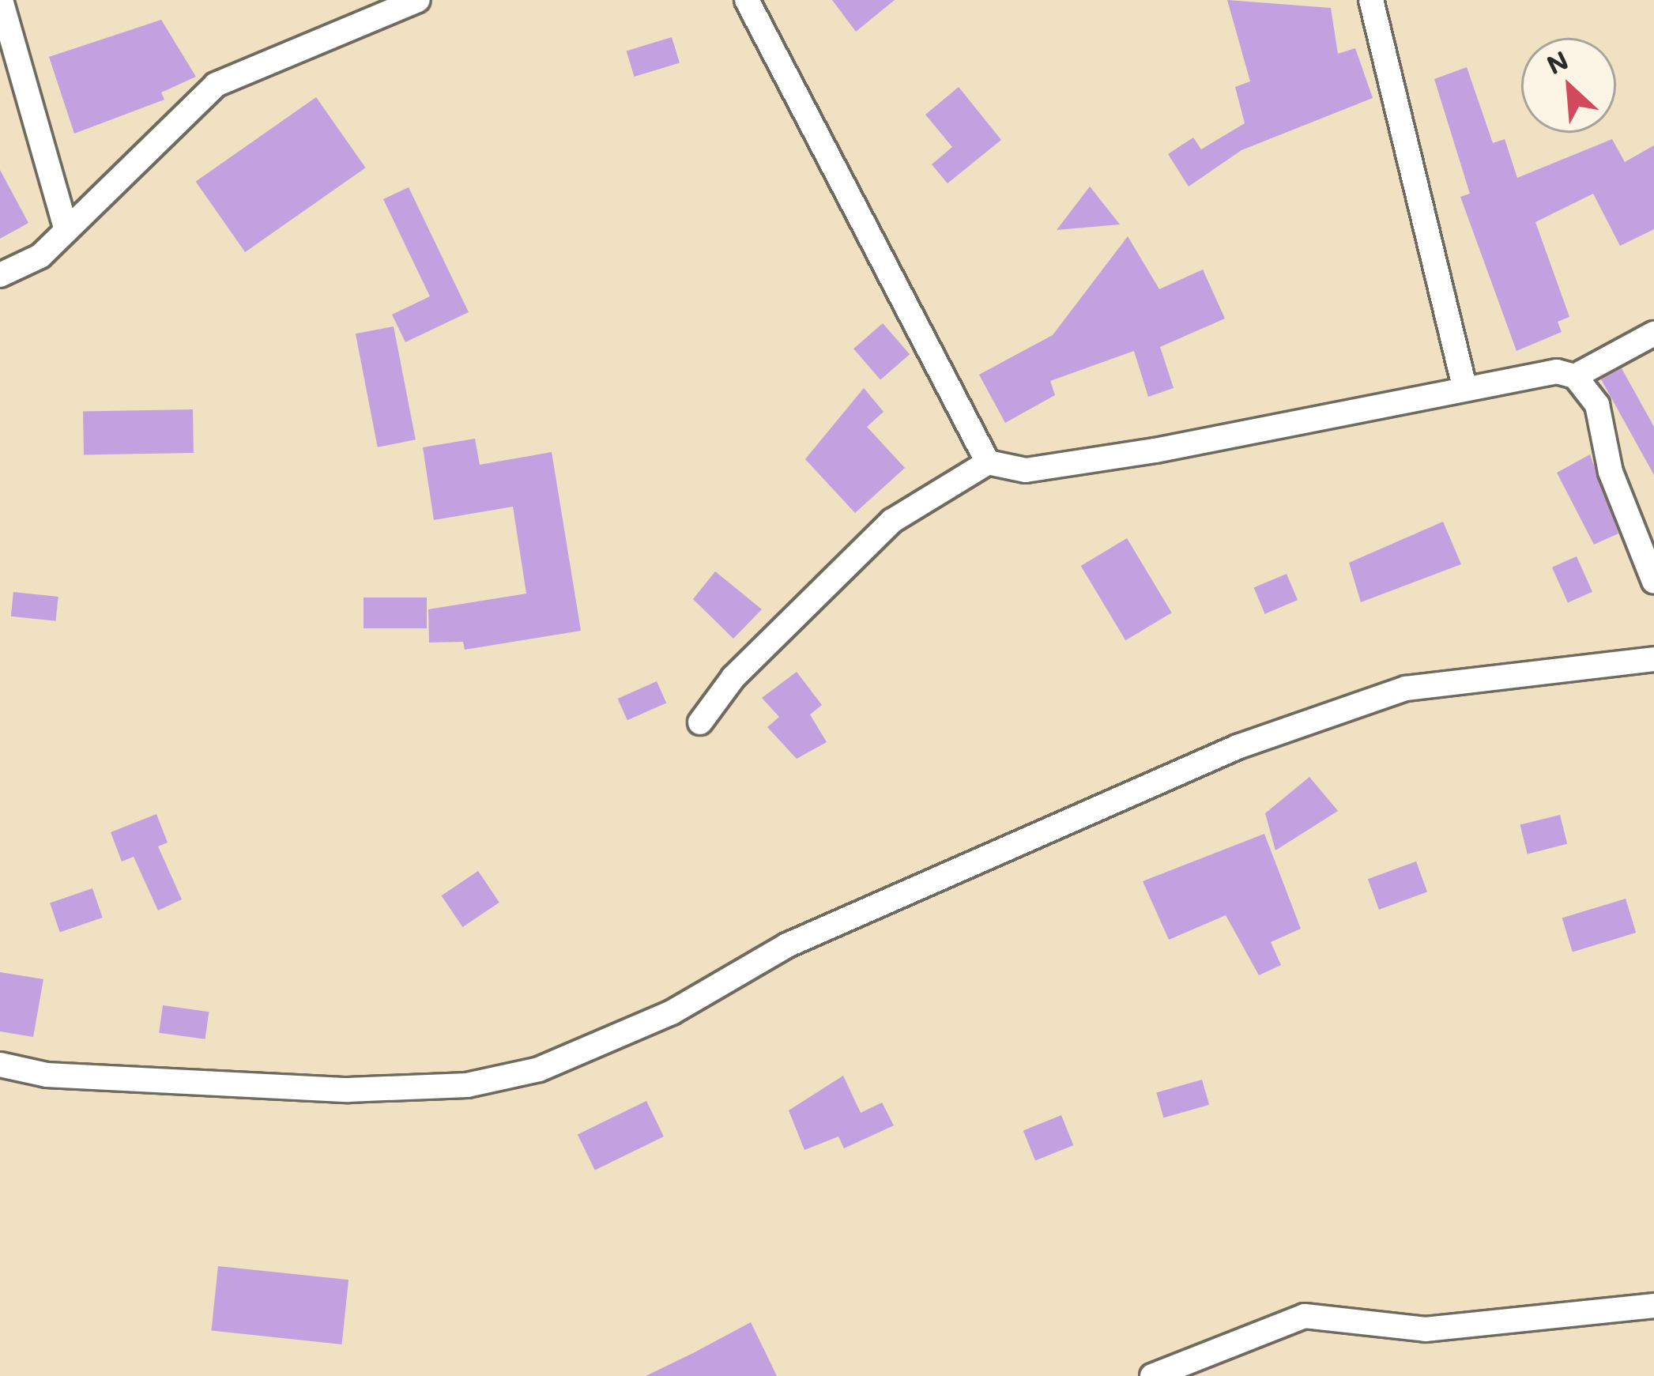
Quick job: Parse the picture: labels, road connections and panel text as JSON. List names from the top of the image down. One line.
{"north":"top left"}
